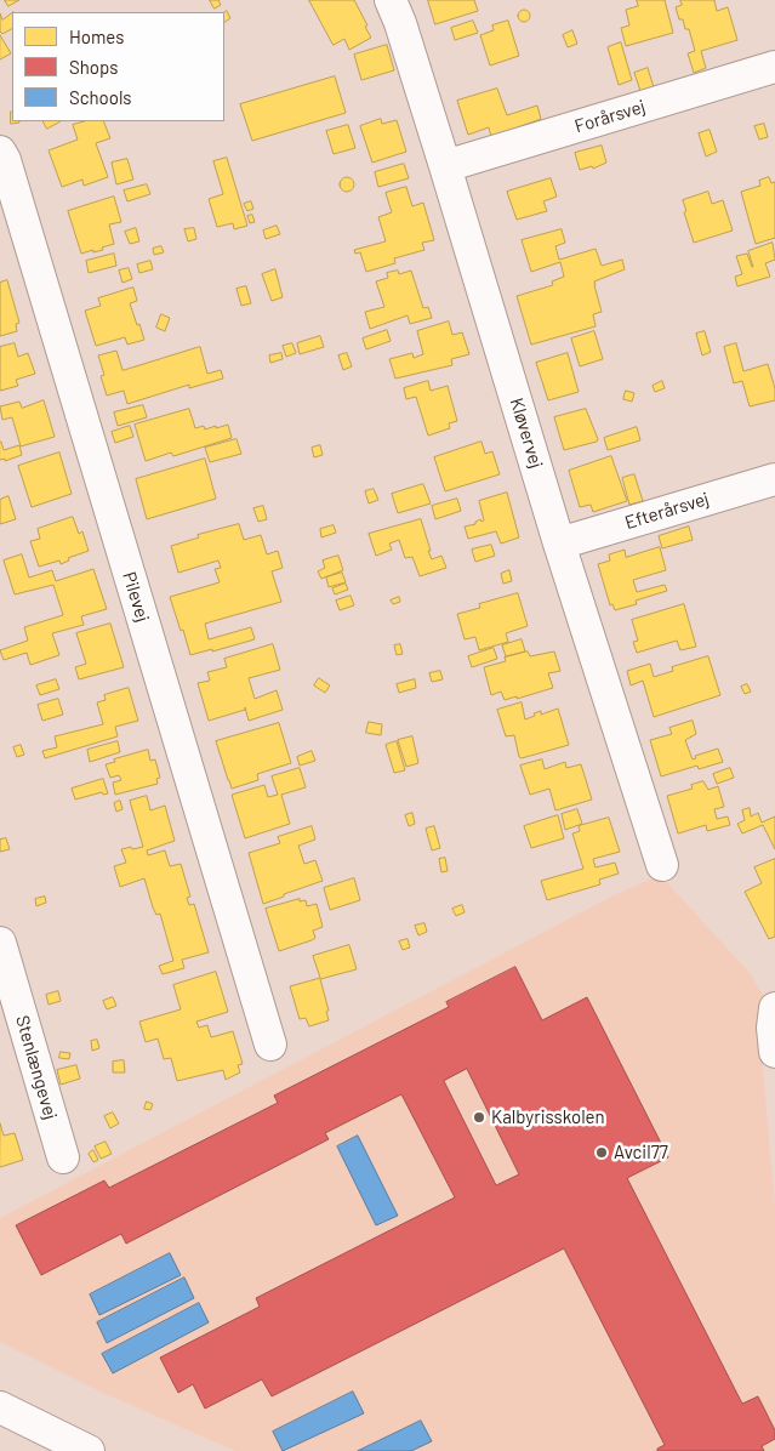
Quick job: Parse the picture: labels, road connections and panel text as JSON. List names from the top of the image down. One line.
{"streets":{"street":["Forårsvej","Kløvervej","Efterårsvej","Pilevej","Stenlængevej"]},"crossings":[["Forårsvej","Kløvervej"],["Kløvervej","Efterårsvej"]],"places":["Kalbyrisskolen","Avcil77"],"legend":["Homes","Shops","Schools"]}
